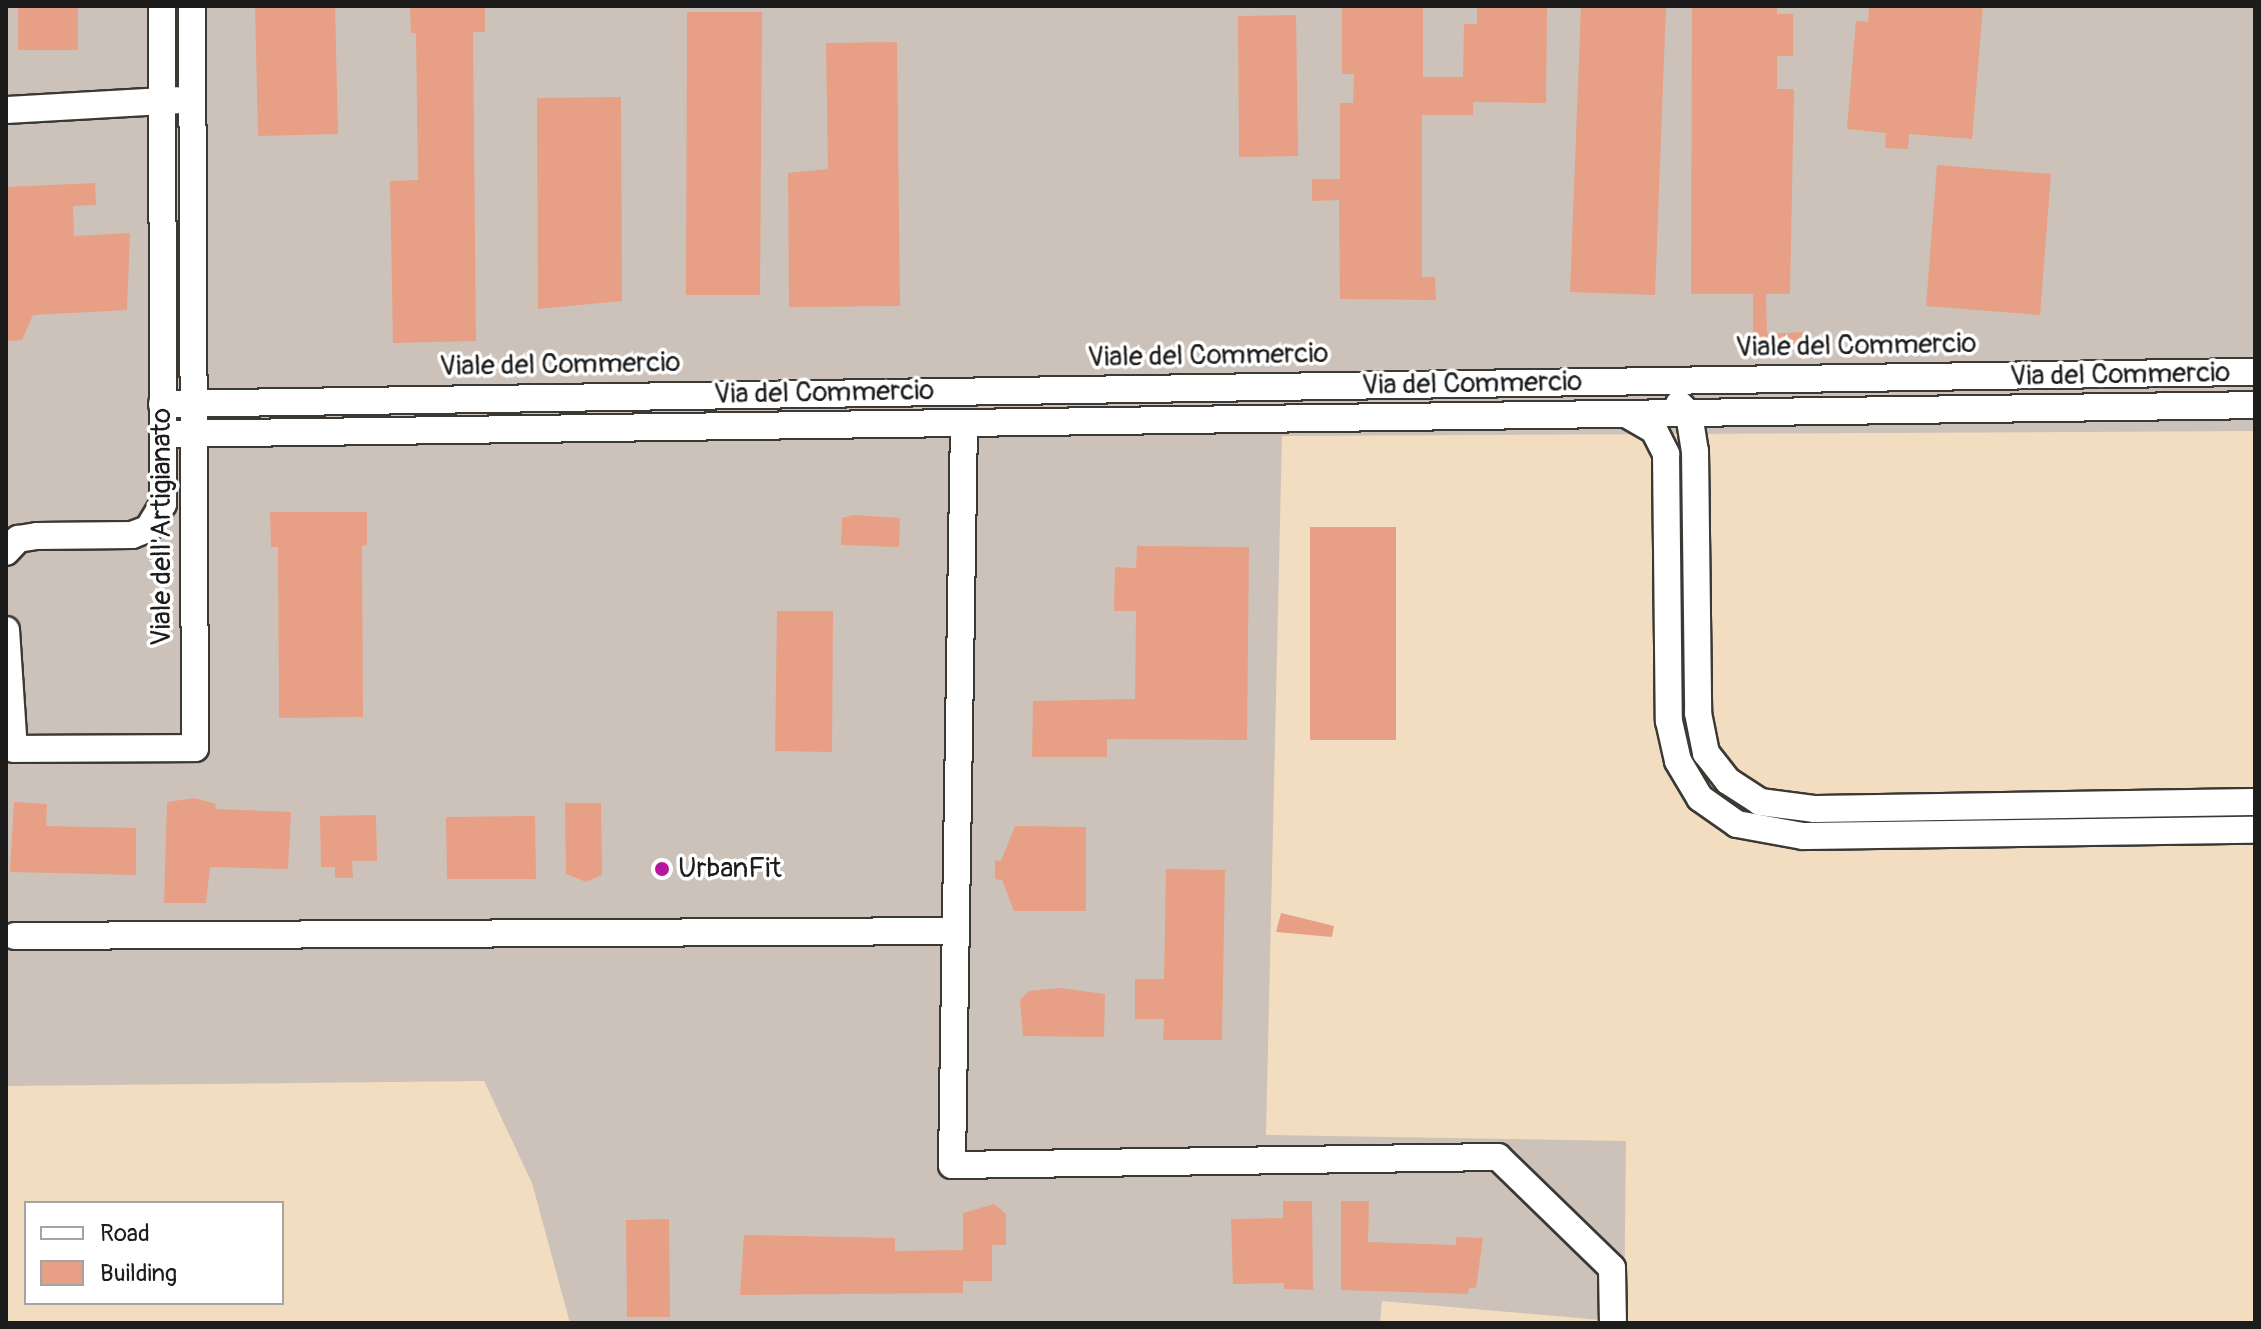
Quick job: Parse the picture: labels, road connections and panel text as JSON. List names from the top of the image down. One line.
{"streets":{"street":["Viale del Commercio","Via del Commercio","Viale dell'Artigianato"]},"crossings":[["Viale del Commercio","Viale dell'Artigianato"],["Via del Commercio","Viale dell'Artigianato"]],"places":["UrbanFit"],"legend":["Road","Building"]}
